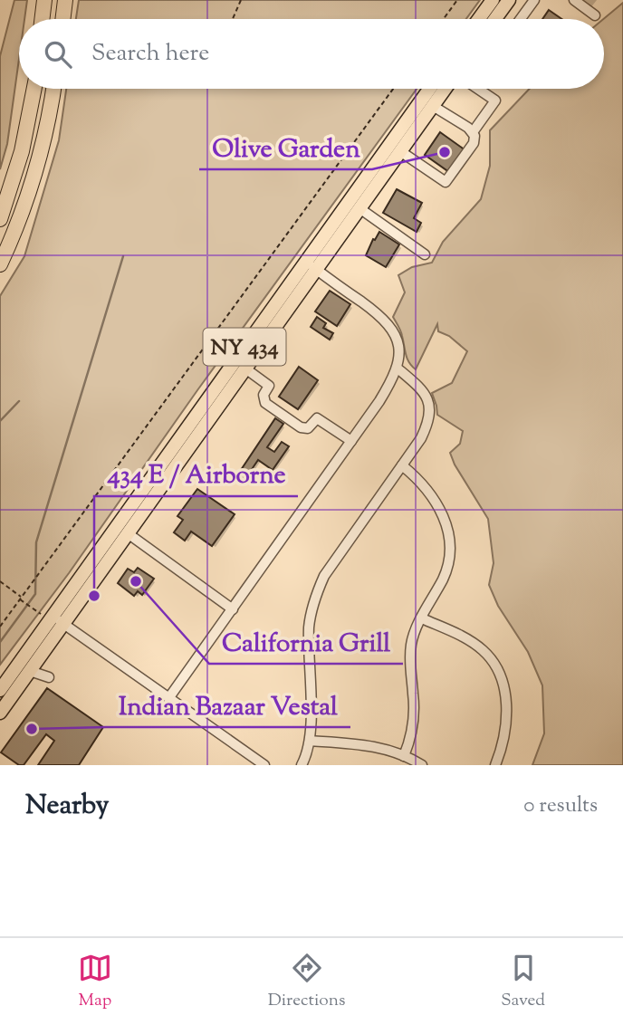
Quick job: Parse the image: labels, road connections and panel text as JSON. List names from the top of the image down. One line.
{"streets":{"main road":["NY 434"]},"places":["Olive Garden","California Grill","434 E / Airborne","Indian Bazaar Vestal"],"page":{"search":"Search here","heading":["Nearby","0 results"],"nav":["Map","Directions","Saved"]}}
